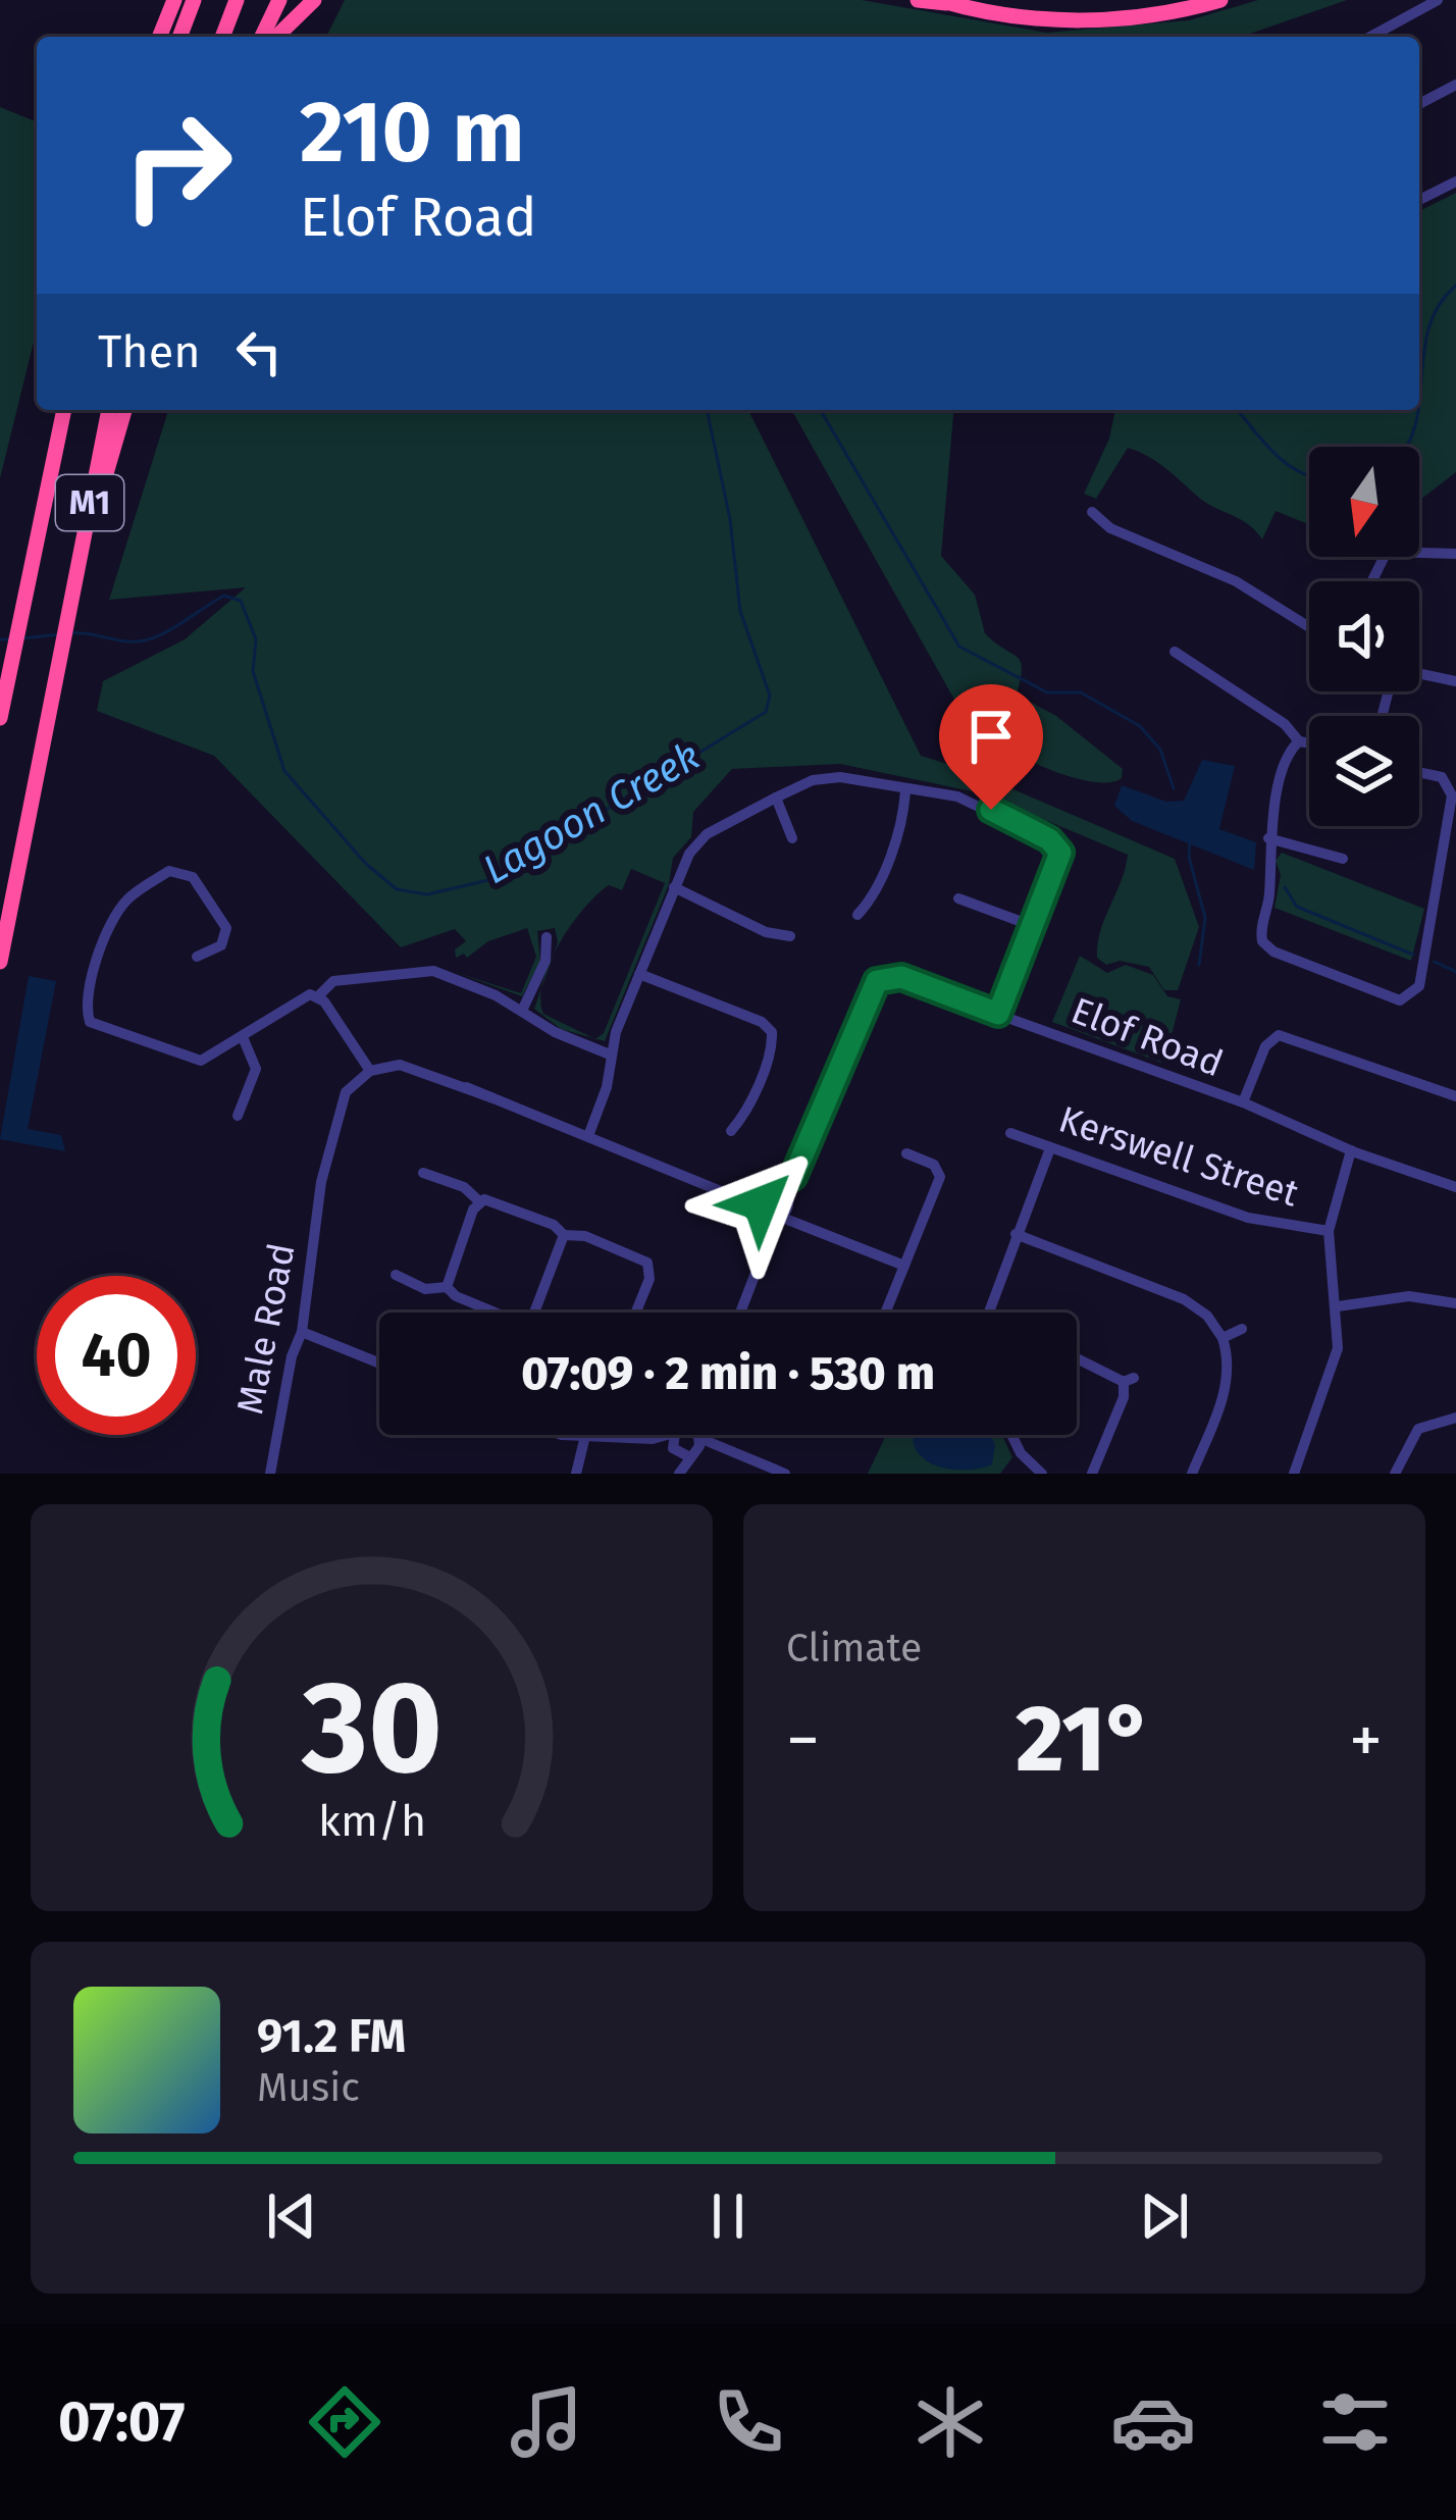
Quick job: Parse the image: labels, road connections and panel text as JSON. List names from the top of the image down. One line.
{"streets":{"highway":["M1"],"street":["Elof Road","Kerswell Street","Male Road"]},"water":["Lagoon Creek"],"north":"bottom","page":{"turn":["210 m","Elof Road"],"then":"Then","limit":"40","trip":"07:09 · 2 min · 530 m","tile":"Climate","heat":["−","21°","+"],"song":["91.2 FM","Music"],"tabs":"07:07","gauge":["30","km/h"]}}
